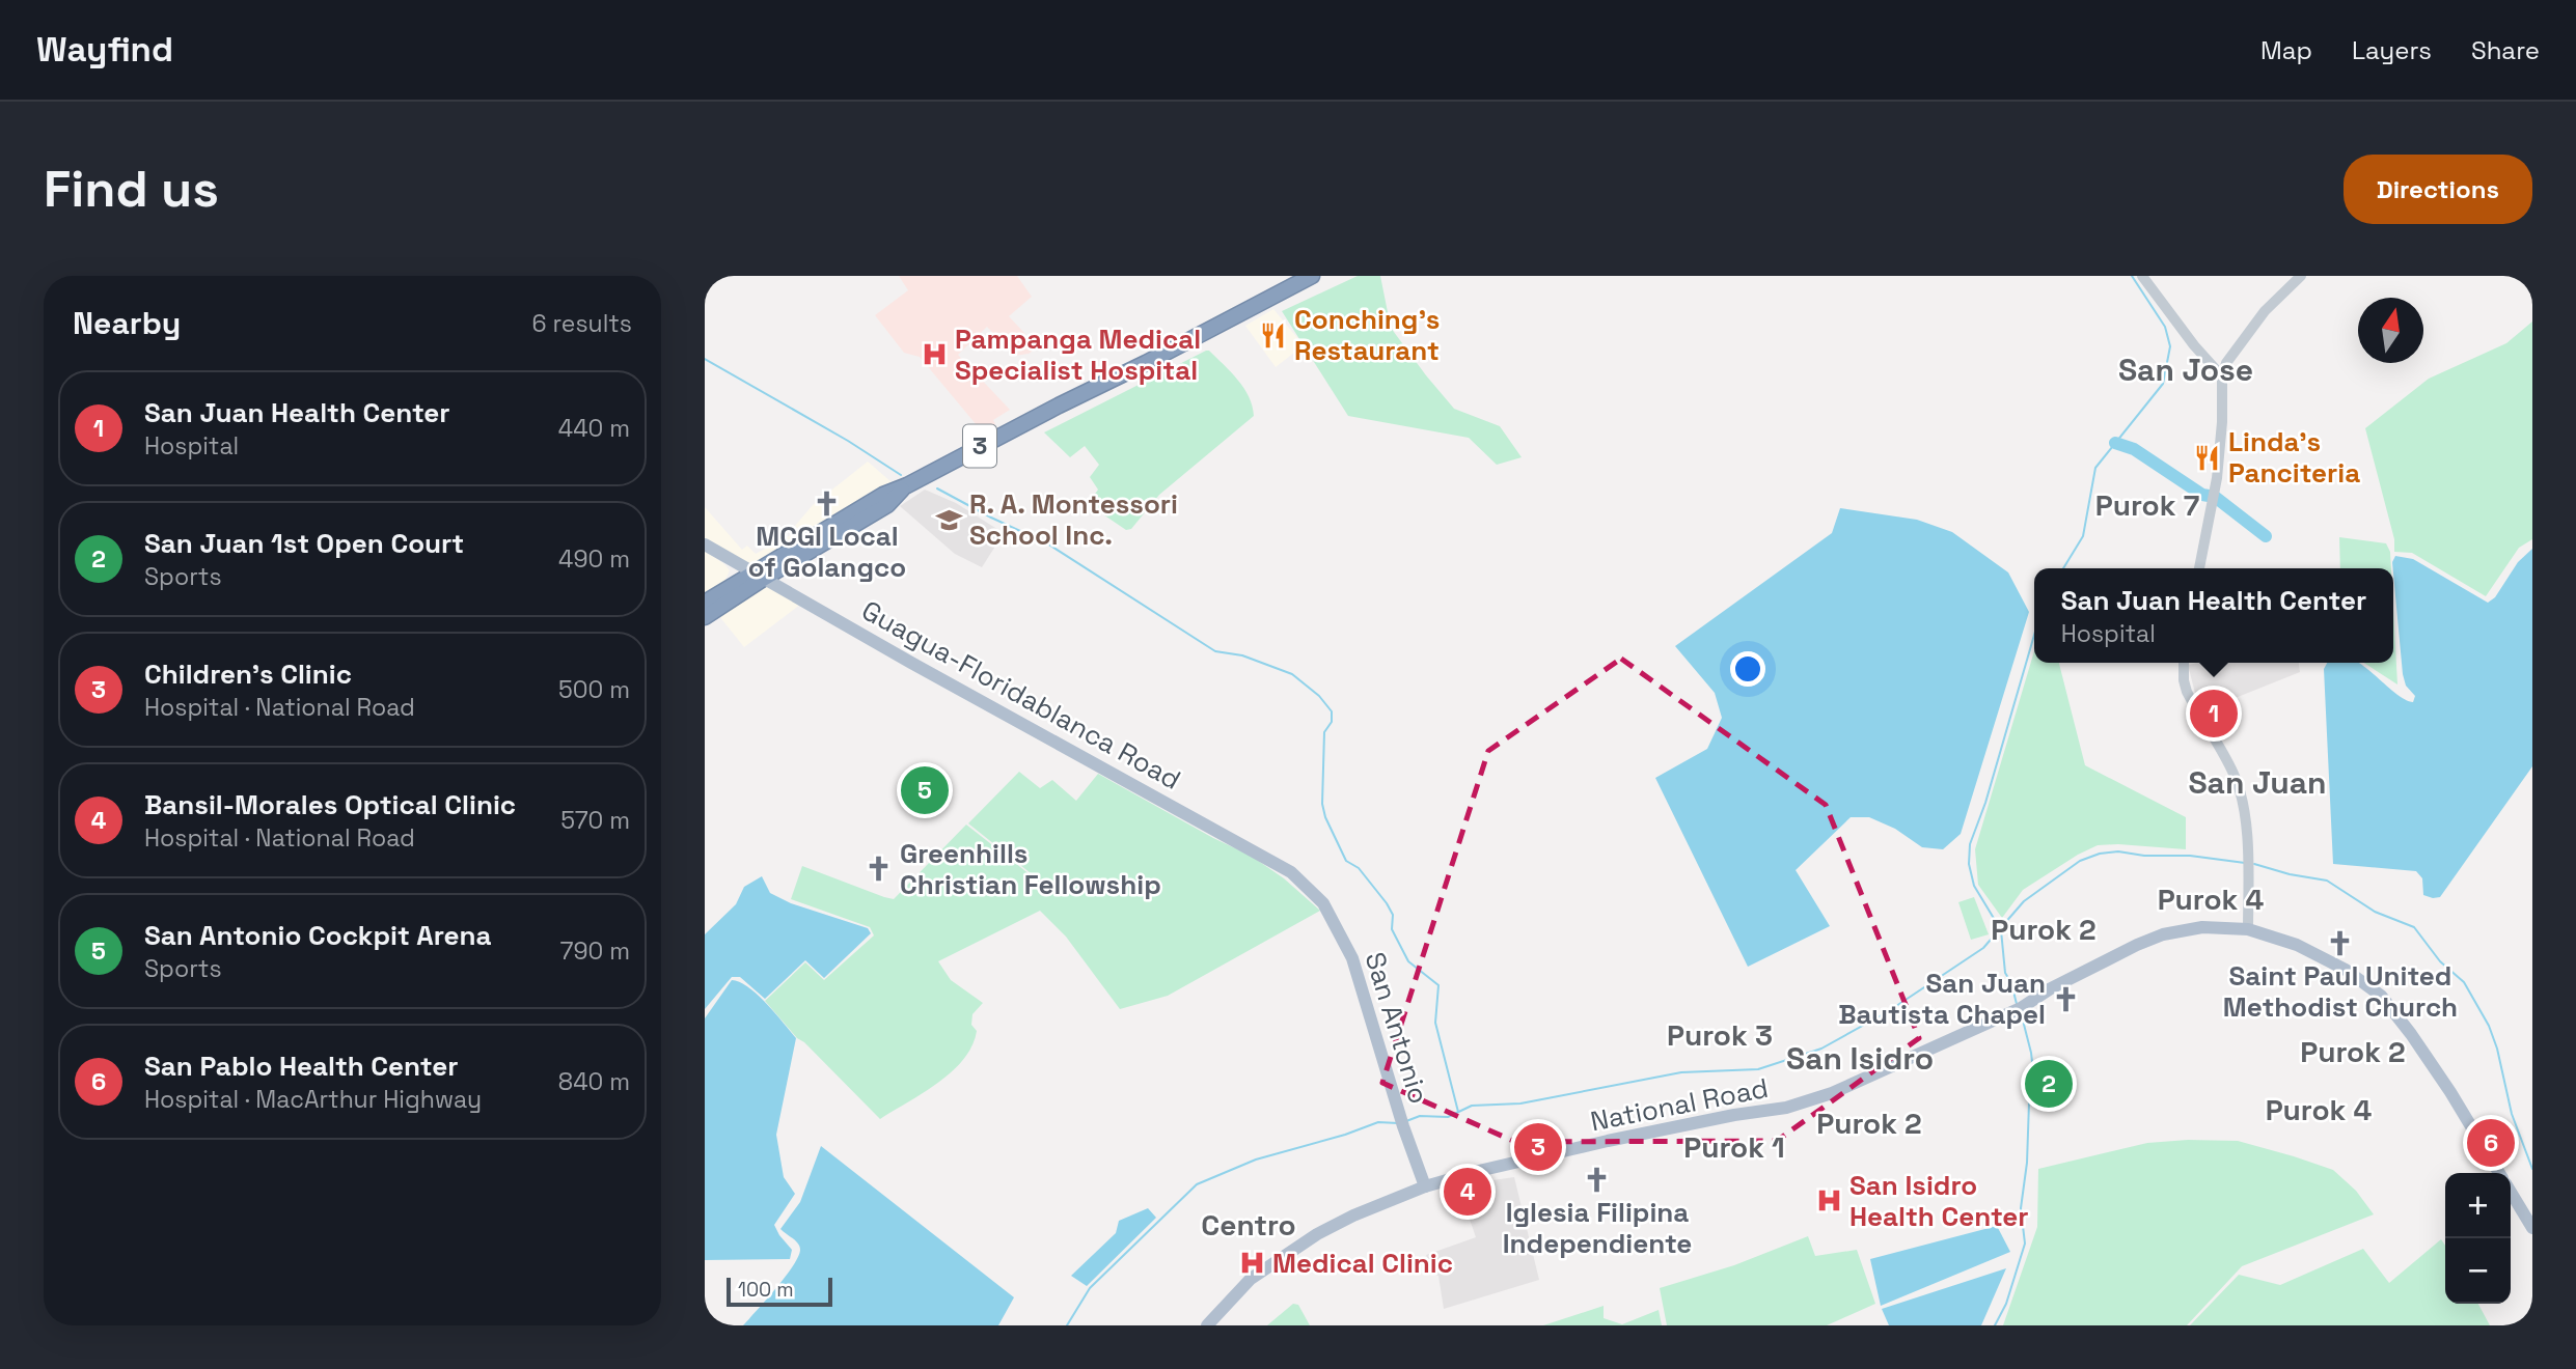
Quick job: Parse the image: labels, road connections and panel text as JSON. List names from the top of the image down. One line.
{"streets":{"highway":["3"],"main road":["Guagua-Floridablanca Road","San Antonio","National Road"]},"crossings":[["3","Guagua-Floridablanca Road"],["Guagua-Floridablanca Road","San Antonio"],["San Antonio","National Road"]],"districts":["San Jose","Purok 7","San Juan","Purok 4","Purok 2","Purok 3","Purok 2","San Isidro","Purok 4","Purok 2","Purok 1","Centro"],"places":{"restaurant":["Conching's Restaurant","Linda's Panciteria"],"hospital":["Pampanga Medical Specialist Hospital","San Isidro Health Center","Medical Clinic"],"church":["MCGI Local of Golangco","Greenhills Christian Fellowship","Saint Paul United Methodist Church","San Juan Bautista Chapel","Iglesia Filipina Independiente"],"school or university":["R. A. Montessori School Inc."]},"scale_bar":"100 m","north":"top","page":{"header":"Wayfind","nav":["Map","Layers","Share"],"buttons":"Directions","title":"Find us","heading":["Nearby","6 results"],"list":[{"mark":"1","name":"San Juan Health Center","note":"Hospital","value":"440 m"},{"mark":"2","name":"San Juan 1st Open Court","note":"Sports","value":"490 m"},{"mark":"3","name":"Children's Clinic","note":"Hospital · National Road","value":"500 m"},{"mark":"4","name":"Bansil-Morales Optical Clinic","note":"Hospital · National Road","value":"570 m"},{"mark":"5","name":"San Antonio Cockpit Arena","note":"Sports","value":"790 m"},{"mark":"6","name":"San Pablo Health Center","note":"Hospital · MacArthur Highway","value":"840 m"}],"popup":["San Juan Health Center","Hospital"],"pins":["1","5","2","6","3","4"],"map_buttons":["+","−"],"scale":"100 m"}}
